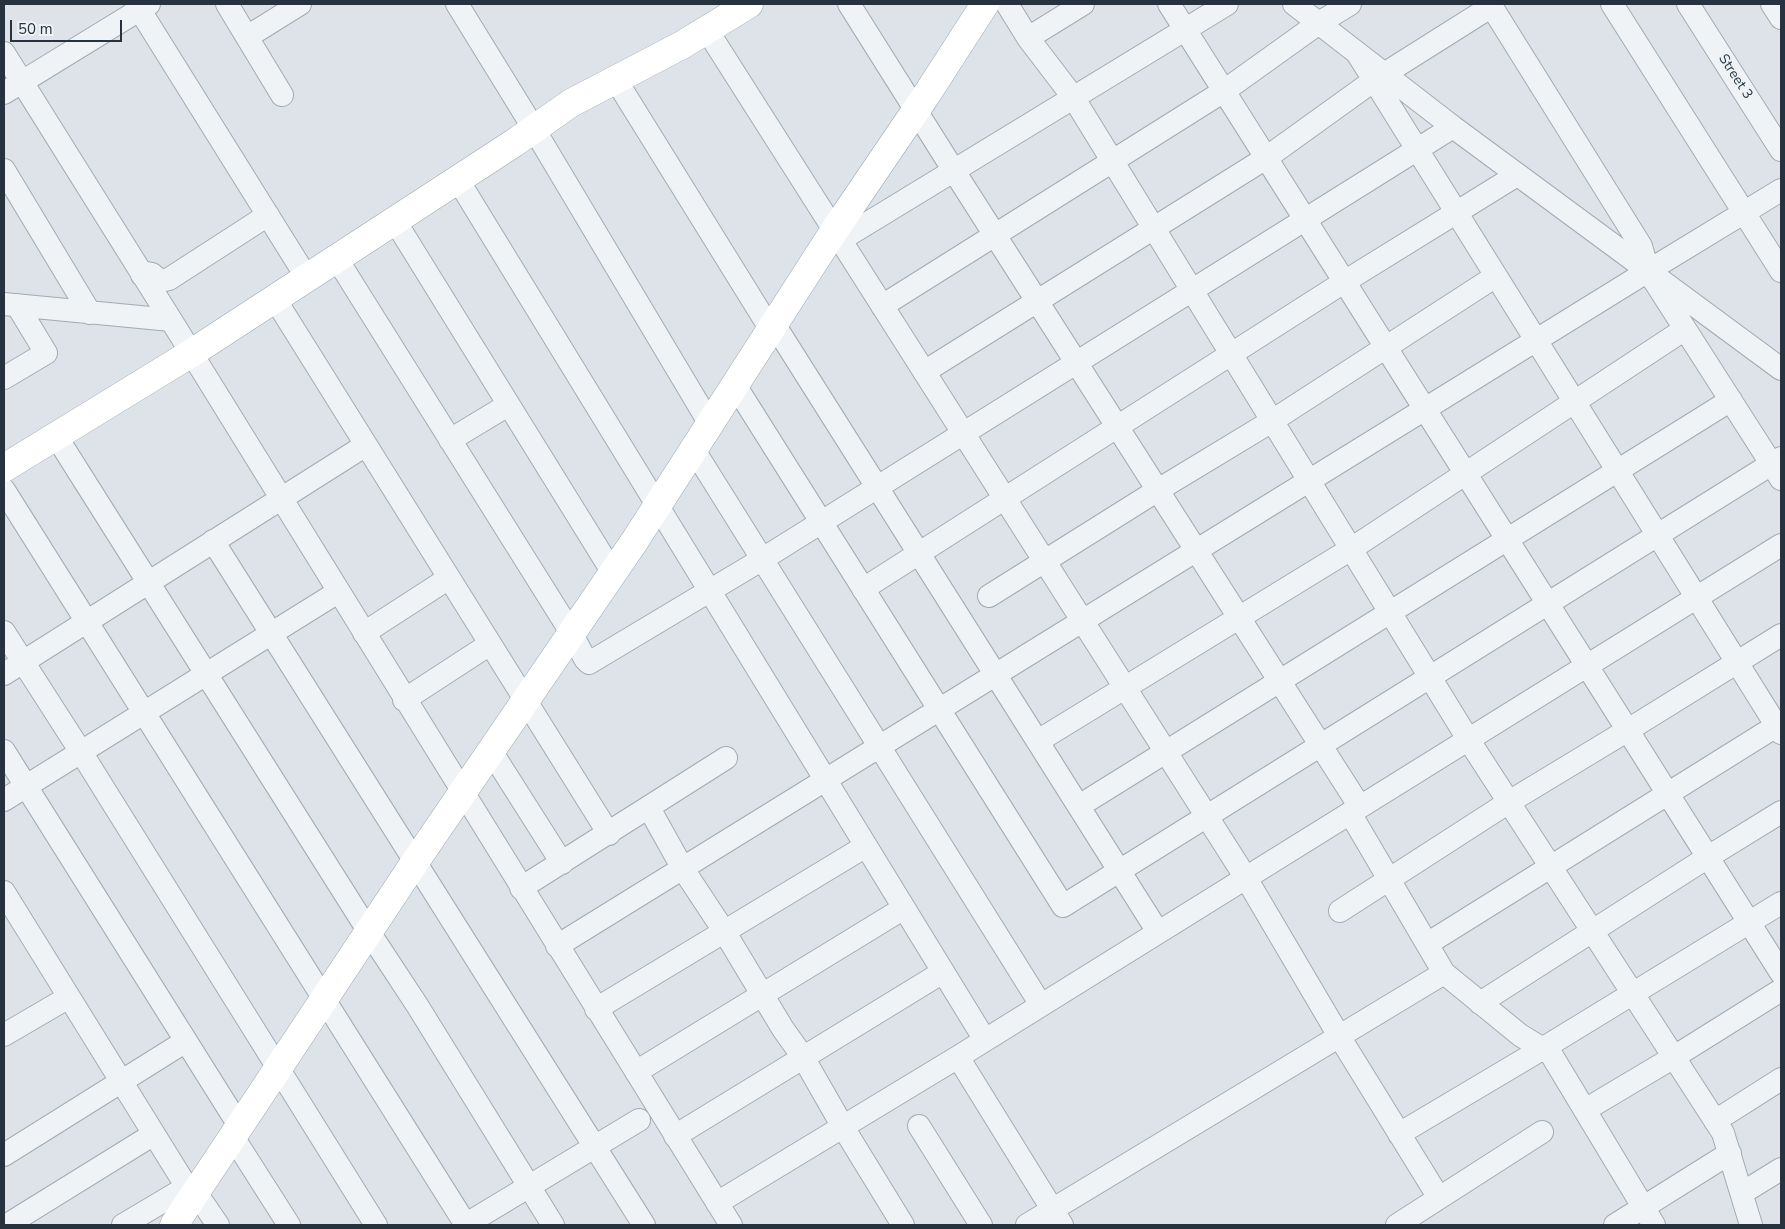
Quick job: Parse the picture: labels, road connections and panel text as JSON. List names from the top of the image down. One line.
{"streets":{"street":["Street 3"]},"scale_bar":"50 m"}
